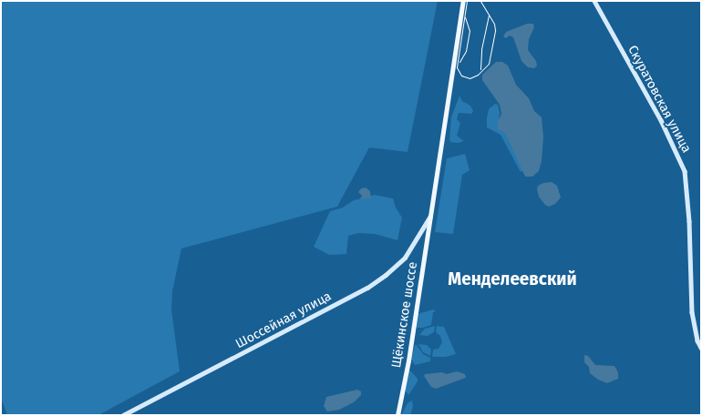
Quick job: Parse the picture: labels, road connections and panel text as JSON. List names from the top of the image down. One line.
{"streets":{"main road":["Скуратовская улица","Щёкинское шоссе","Шоссейная улица"]},"crossings":[["Щёкинское шоссе","Шоссейная улица"]],"districts":["Менделеевский"]}
